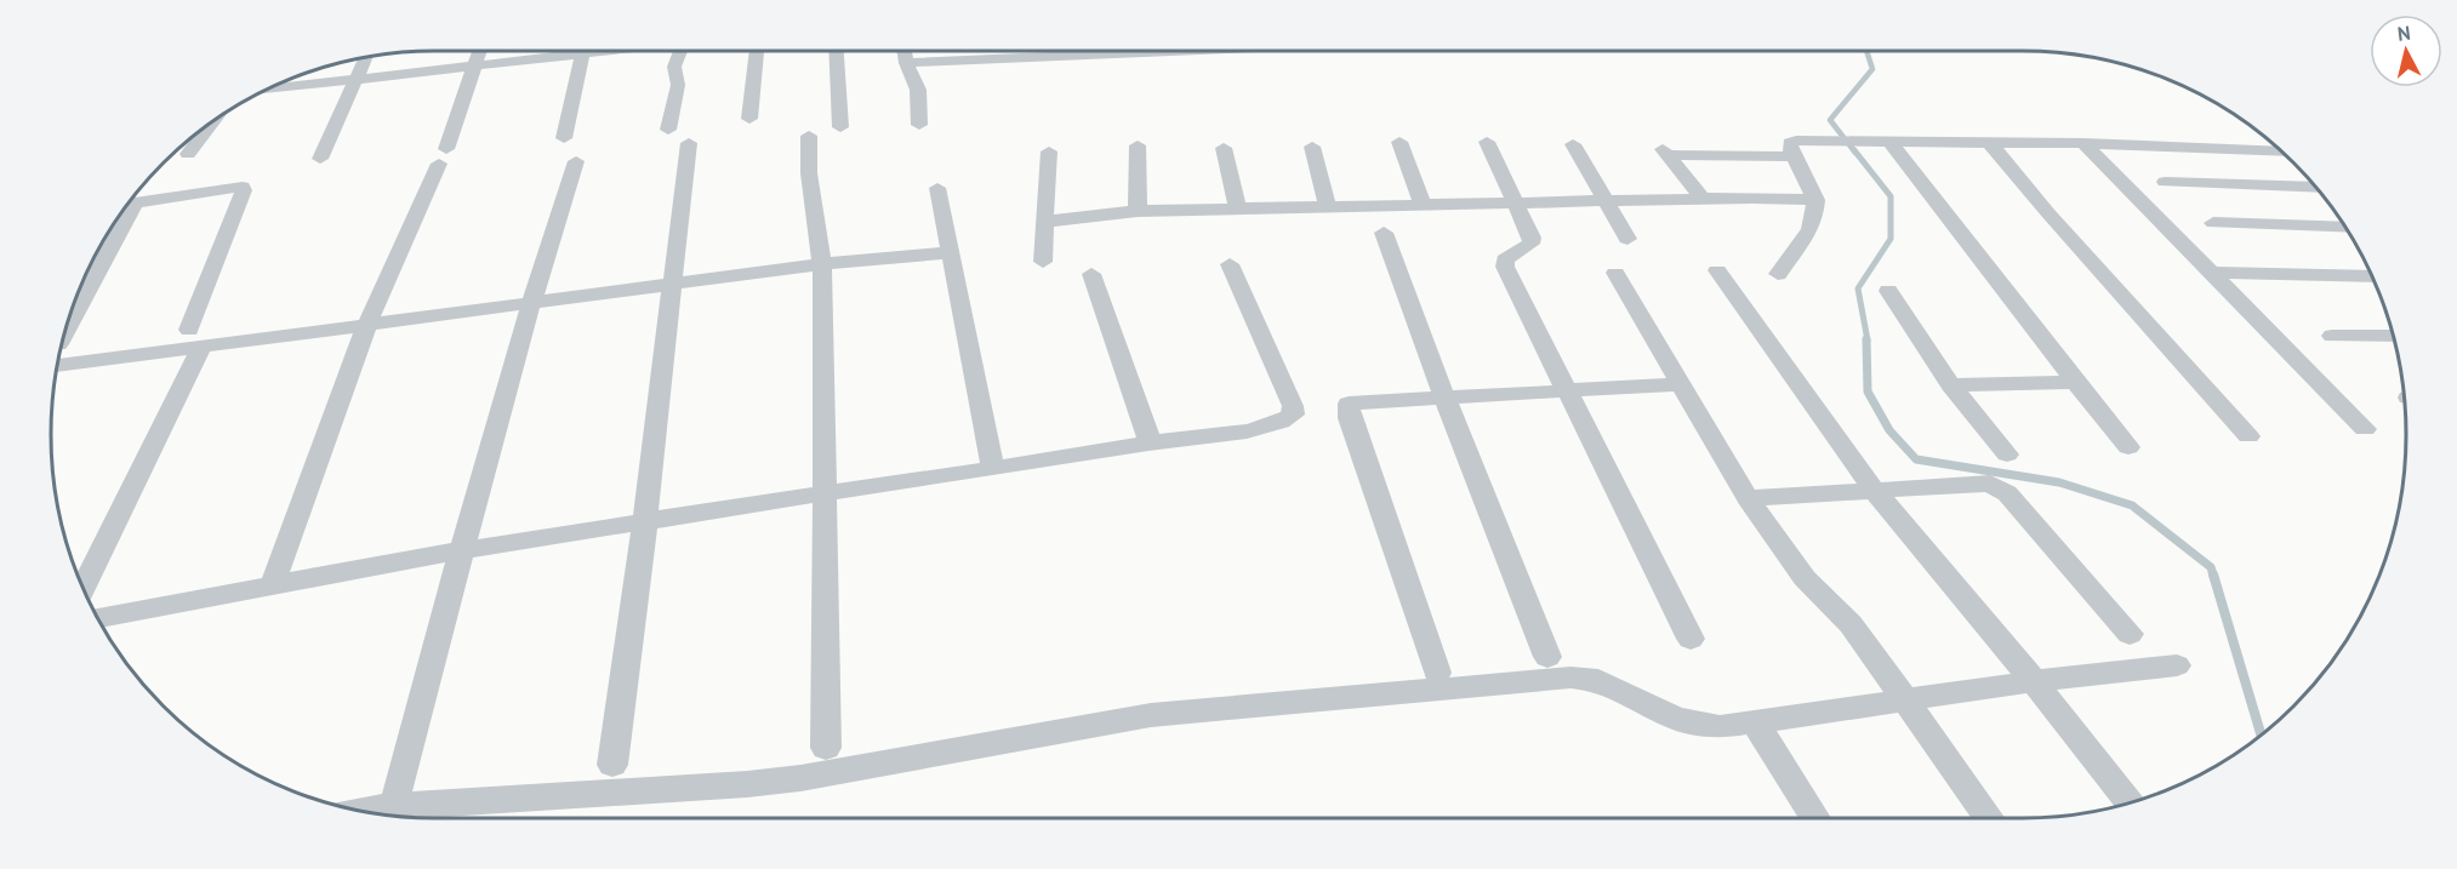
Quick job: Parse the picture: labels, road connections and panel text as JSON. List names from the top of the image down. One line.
{"north":"top"}
